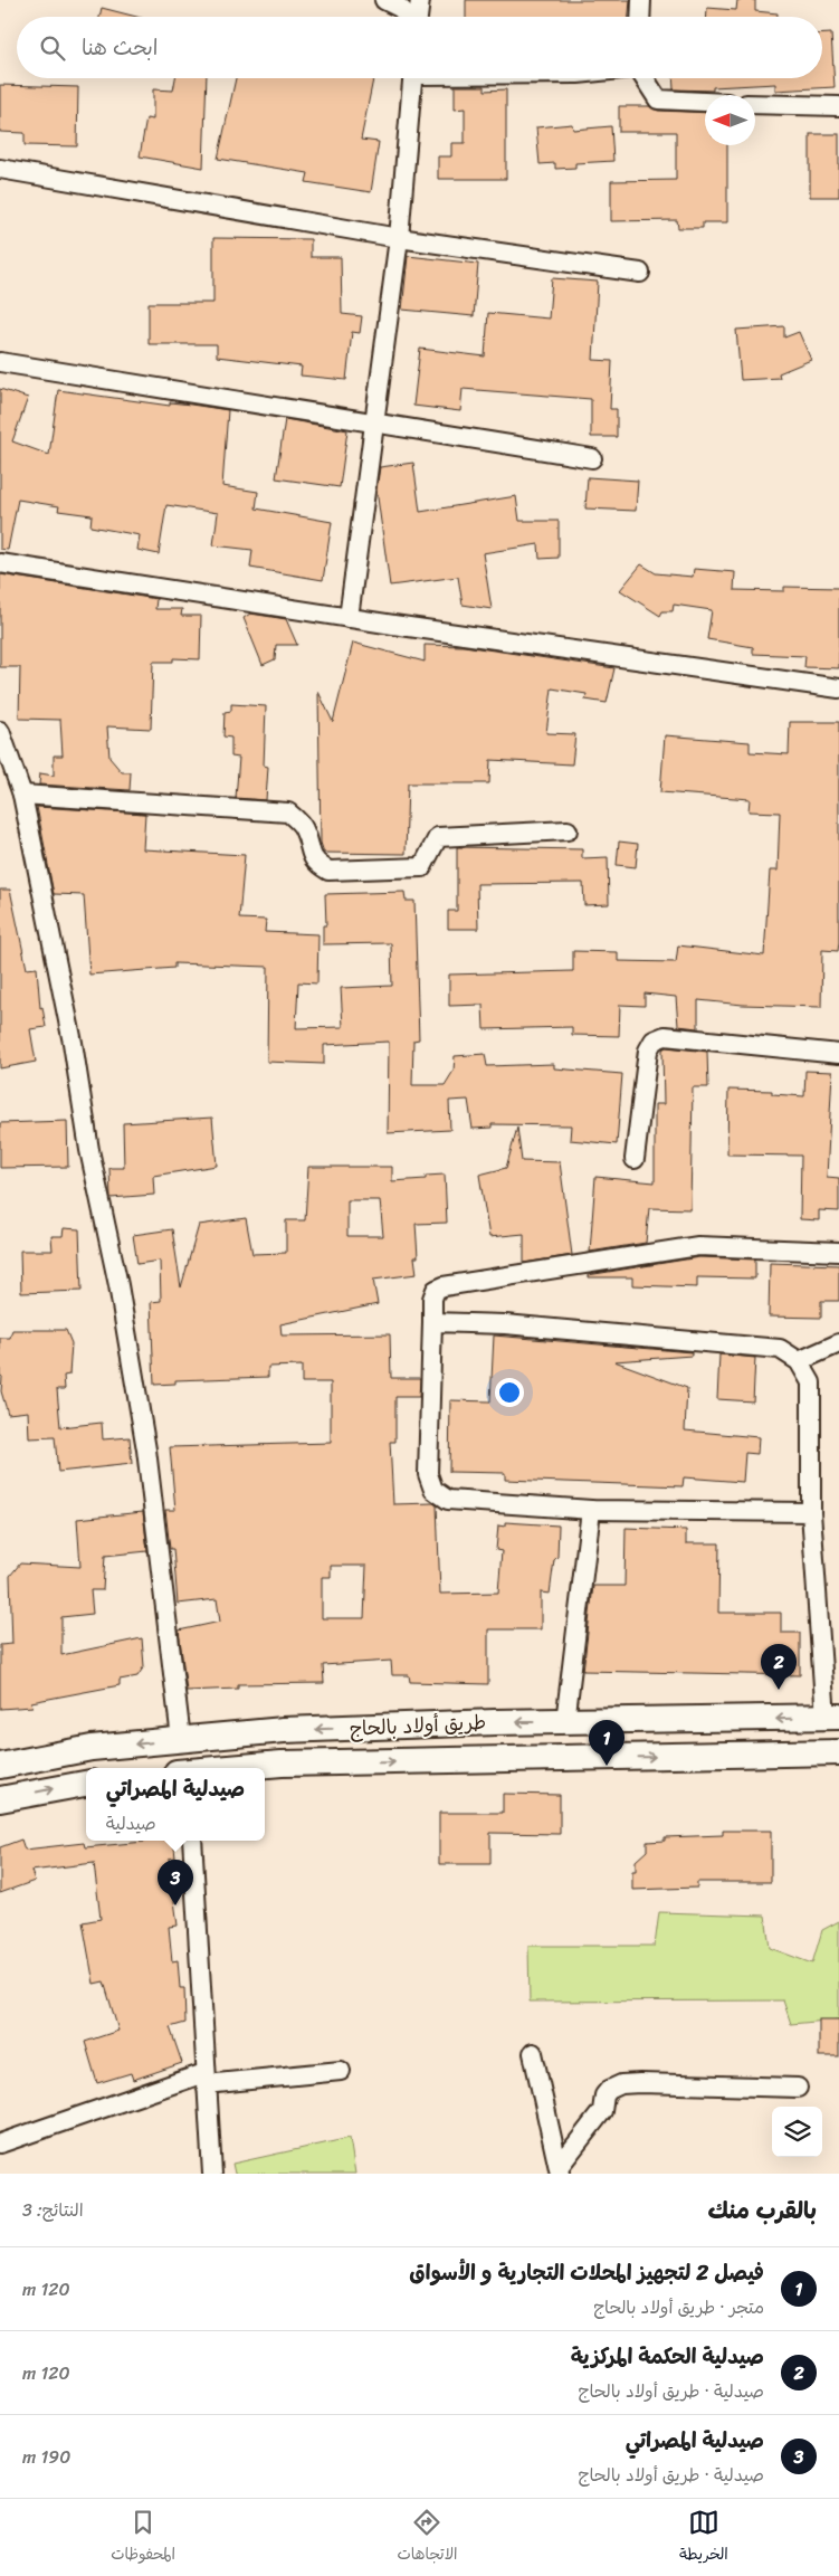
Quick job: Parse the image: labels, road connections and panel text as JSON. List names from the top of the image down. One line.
{"streets":{"main road":["طريق أولاد بالحاج"]},"north":"left","page":{"search":"ابحث هنا","pins":["2","1","3"],"popup":["صيدلية المصراتي","صيدلية"],"heading":["بالقرب منك","النتائج: 3"],"list":[{"mark":"1","name":"فيصل 2 لتجهيز المحلات التجارية و الأسواق","note":"متجر · طريق أولاد بالحاج","value":"120 m"},{"mark":"2","name":"صيدلية الحكمة المركزية","note":"صيدلية · طريق أولاد بالحاج","value":"120 m"},{"mark":"3","name":"صيدلية المصراتي","note":"صيدلية · طريق أولاد بالحاج","value":"190 m"}],"nav":["الخريطة","الاتجاهات","المحفوظات"]}}
